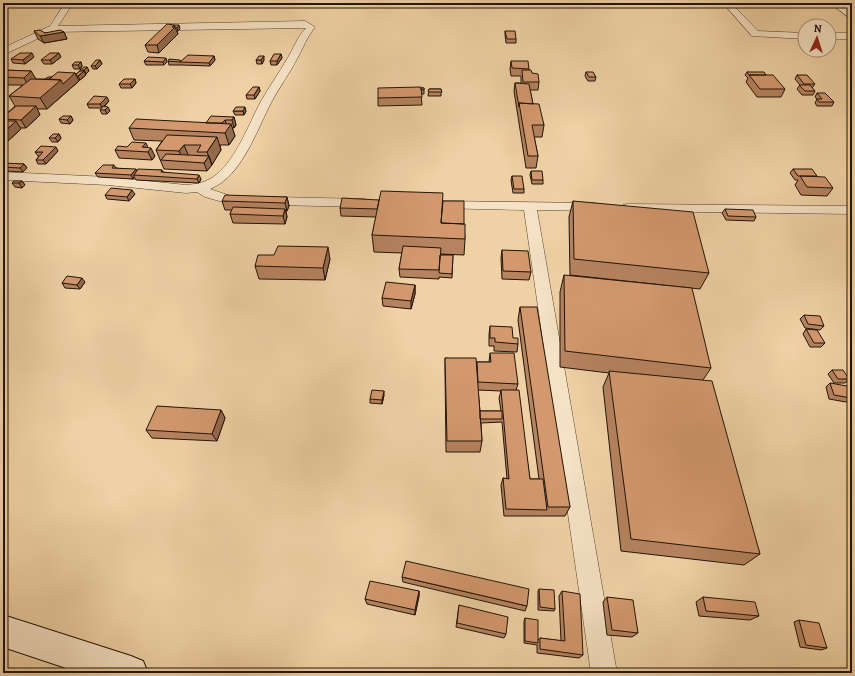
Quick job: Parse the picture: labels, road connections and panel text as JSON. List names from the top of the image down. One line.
{"north":"top"}
